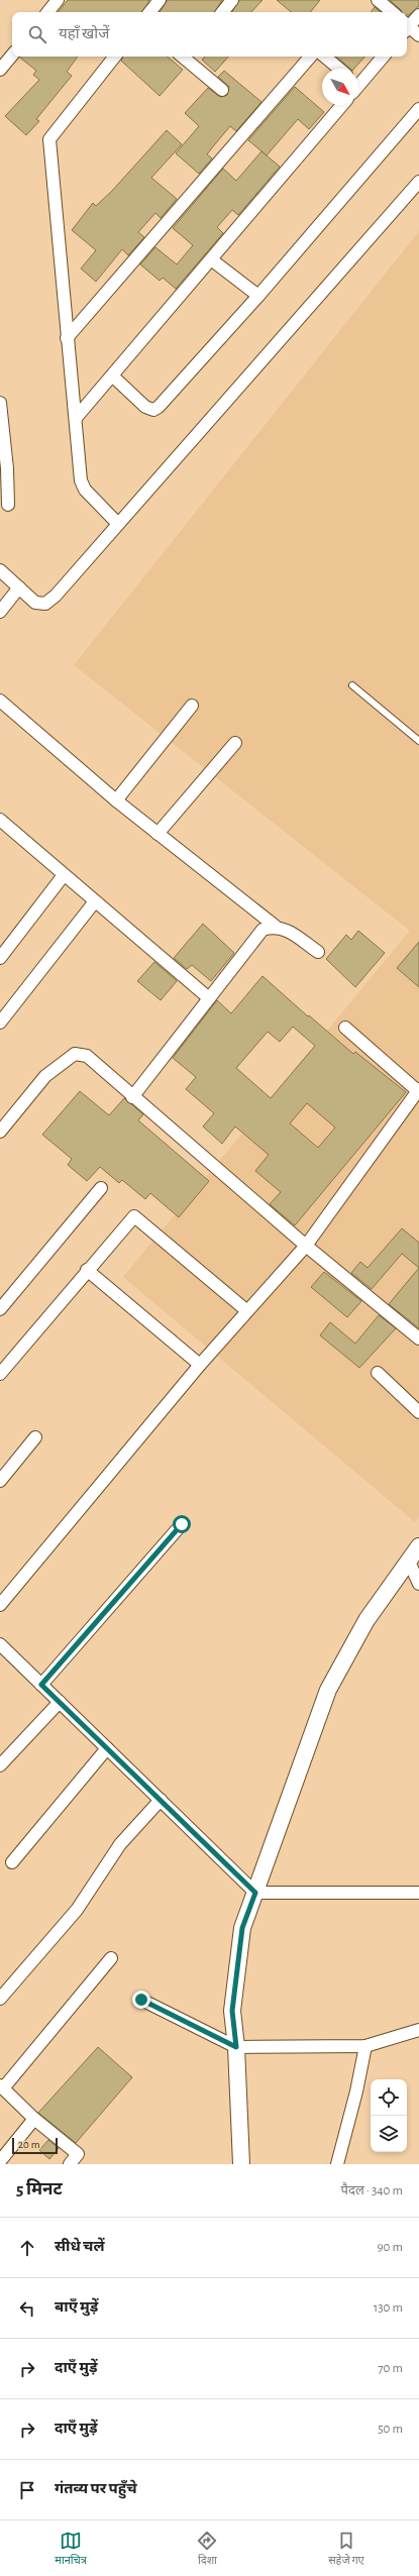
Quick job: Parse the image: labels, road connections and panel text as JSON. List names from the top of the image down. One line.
{"scale_bar":"20 m","north":"bottom right","page":{"search":"यहाँ खोजें","scale":"20 m","heading":["5 मिनट","पैदल · 340 m"],"list":[["सीधे चलें","90 m"],["बाएँ मुड़ें","130 m"],["दाएँ मुड़ें","70 m"],["दाएँ मुड़ें","50 m"],"गंतव्य पर पहुँचे"],"nav":["मानचित्र","दिशा","सहेजे गए"]}}
